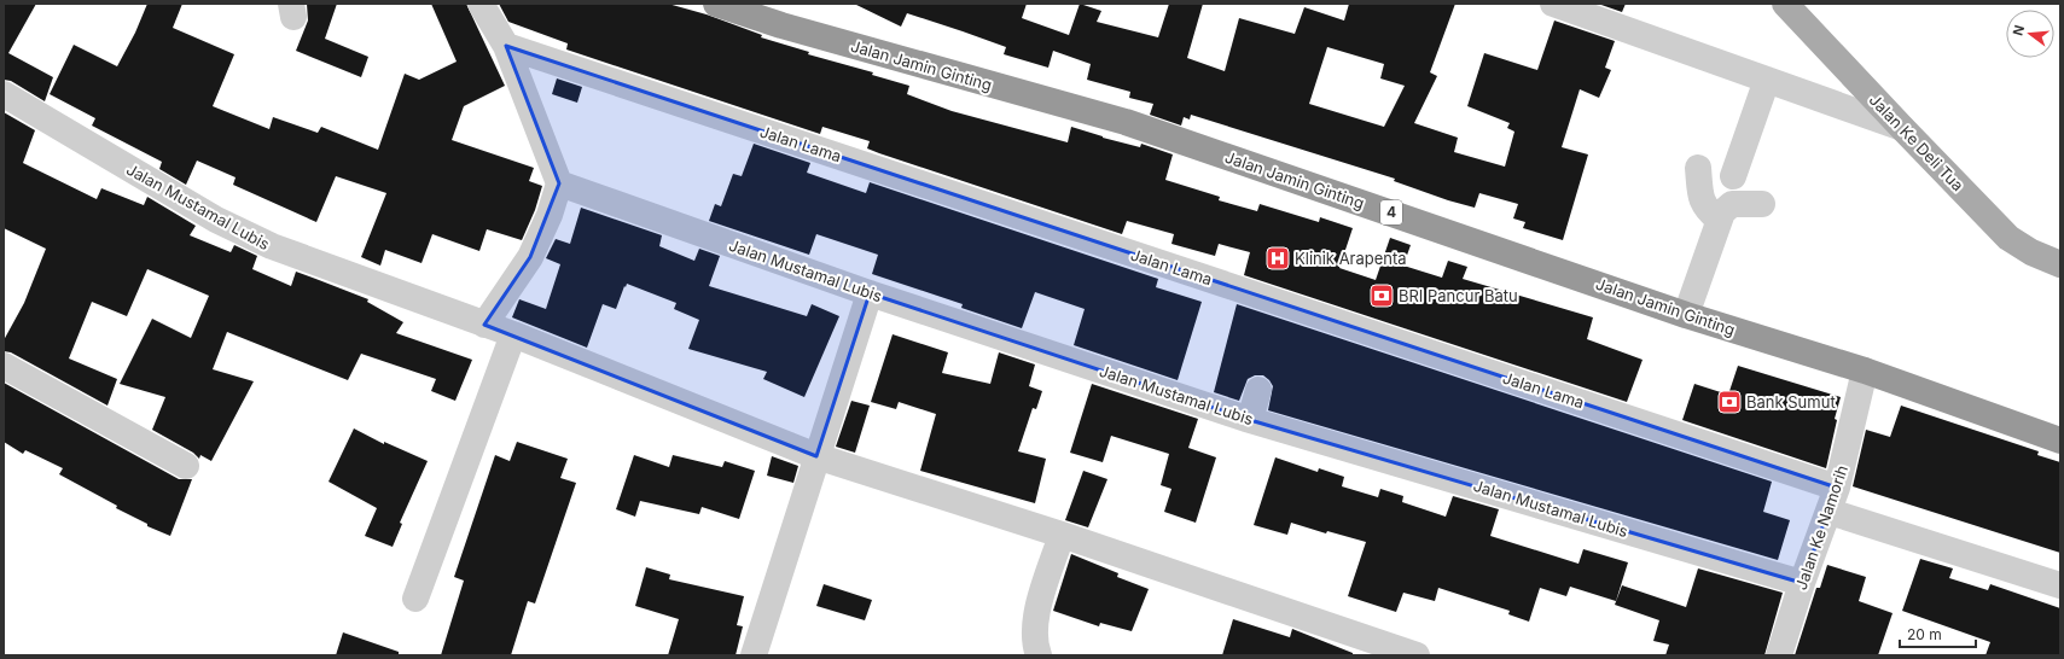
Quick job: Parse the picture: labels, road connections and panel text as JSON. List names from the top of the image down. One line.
{"streets":{"highway":["Jalan Jamin Ginting","4"],"main road":["Jalan Ke Deli Tua"],"street":["Jalan Lama","Jalan Mustamal Lubis","Jalan Ke Namorih"]},"crossings":[["Jalan Jamin Ginting","Jalan Ke Namorih"],["Jalan Lama","Jalan Ke Namorih"],["Jalan Mustamal Lubis","Jalan Ke Namorih"]],"places":{"hospital":["Klinik Arapenta"],"bank":["BRI Pancur Batu","Bank Sumut"]},"scale_bar":"20 m","north":"left"}
